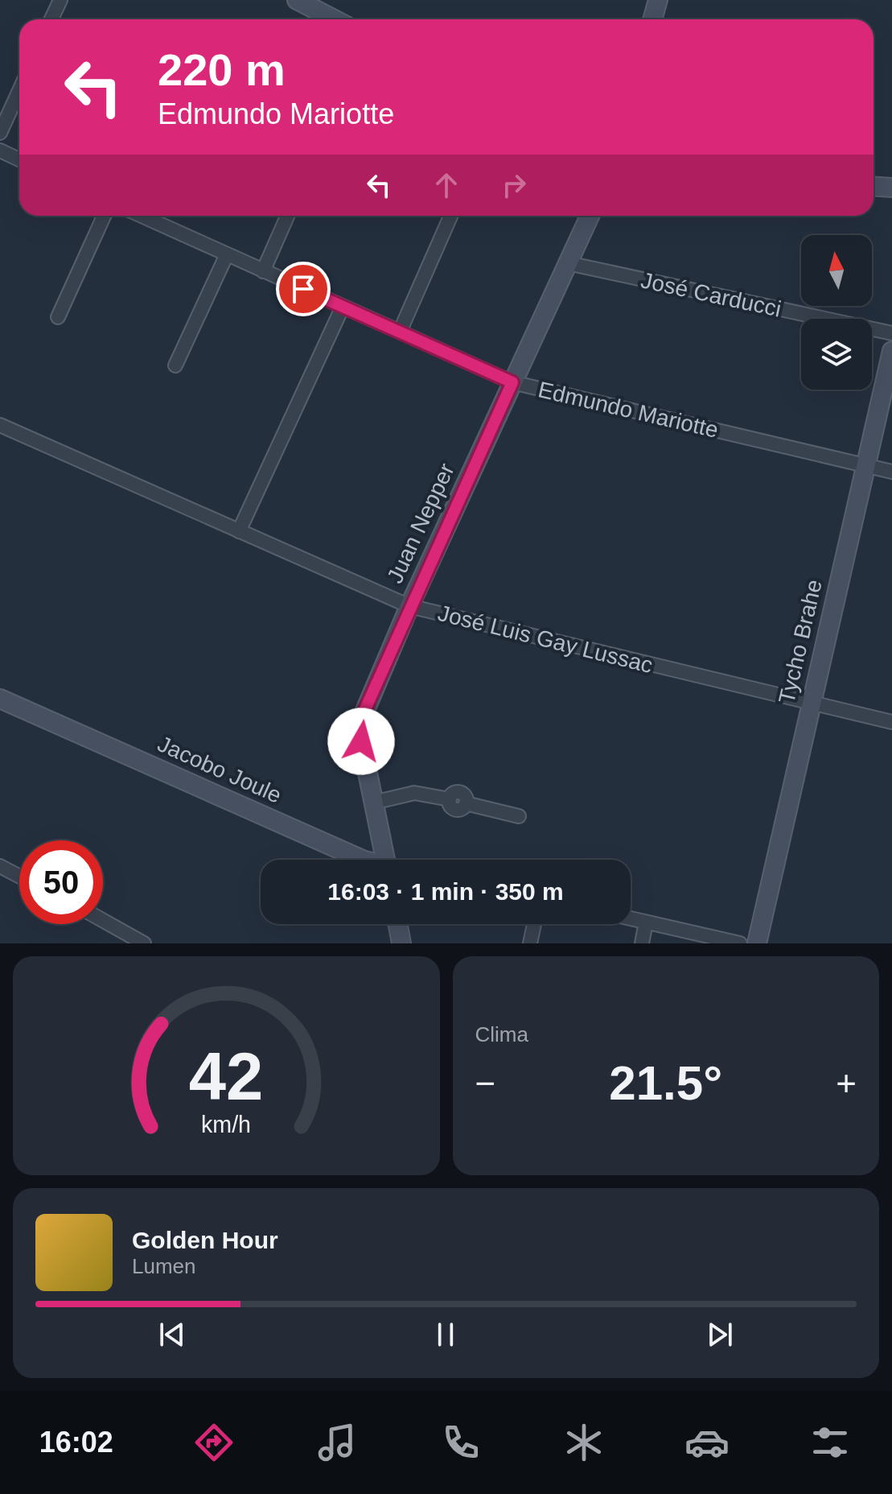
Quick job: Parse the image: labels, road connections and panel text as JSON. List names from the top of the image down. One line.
{"streets":{"main road":["Juan Nepper","Tycho Brahe","Jacobo Joule"],"street":["José Carducci","Edmundo Mariotte","José Luis Gay Lussac"]},"crossings":[["José Carducci","Juan Nepper"],["Edmundo Mariotte","Juan Nepper"],["Edmundo Mariotte","Tycho Brahe"],["Juan Nepper","José Luis Gay Lussac"],["José Luis Gay Lussac","Tycho Brahe"]],"north":"top","page":{"turn":["220 m","Edmundo Mariotte"],"limit":"50","trip":"16:03 · 1 min · 350 m","tile":"Clima","heat":["−","21.5°","+"],"song":["Golden Hour","Lumen"],"tabs":"16:02","gauge":["42","km/h"]}}
